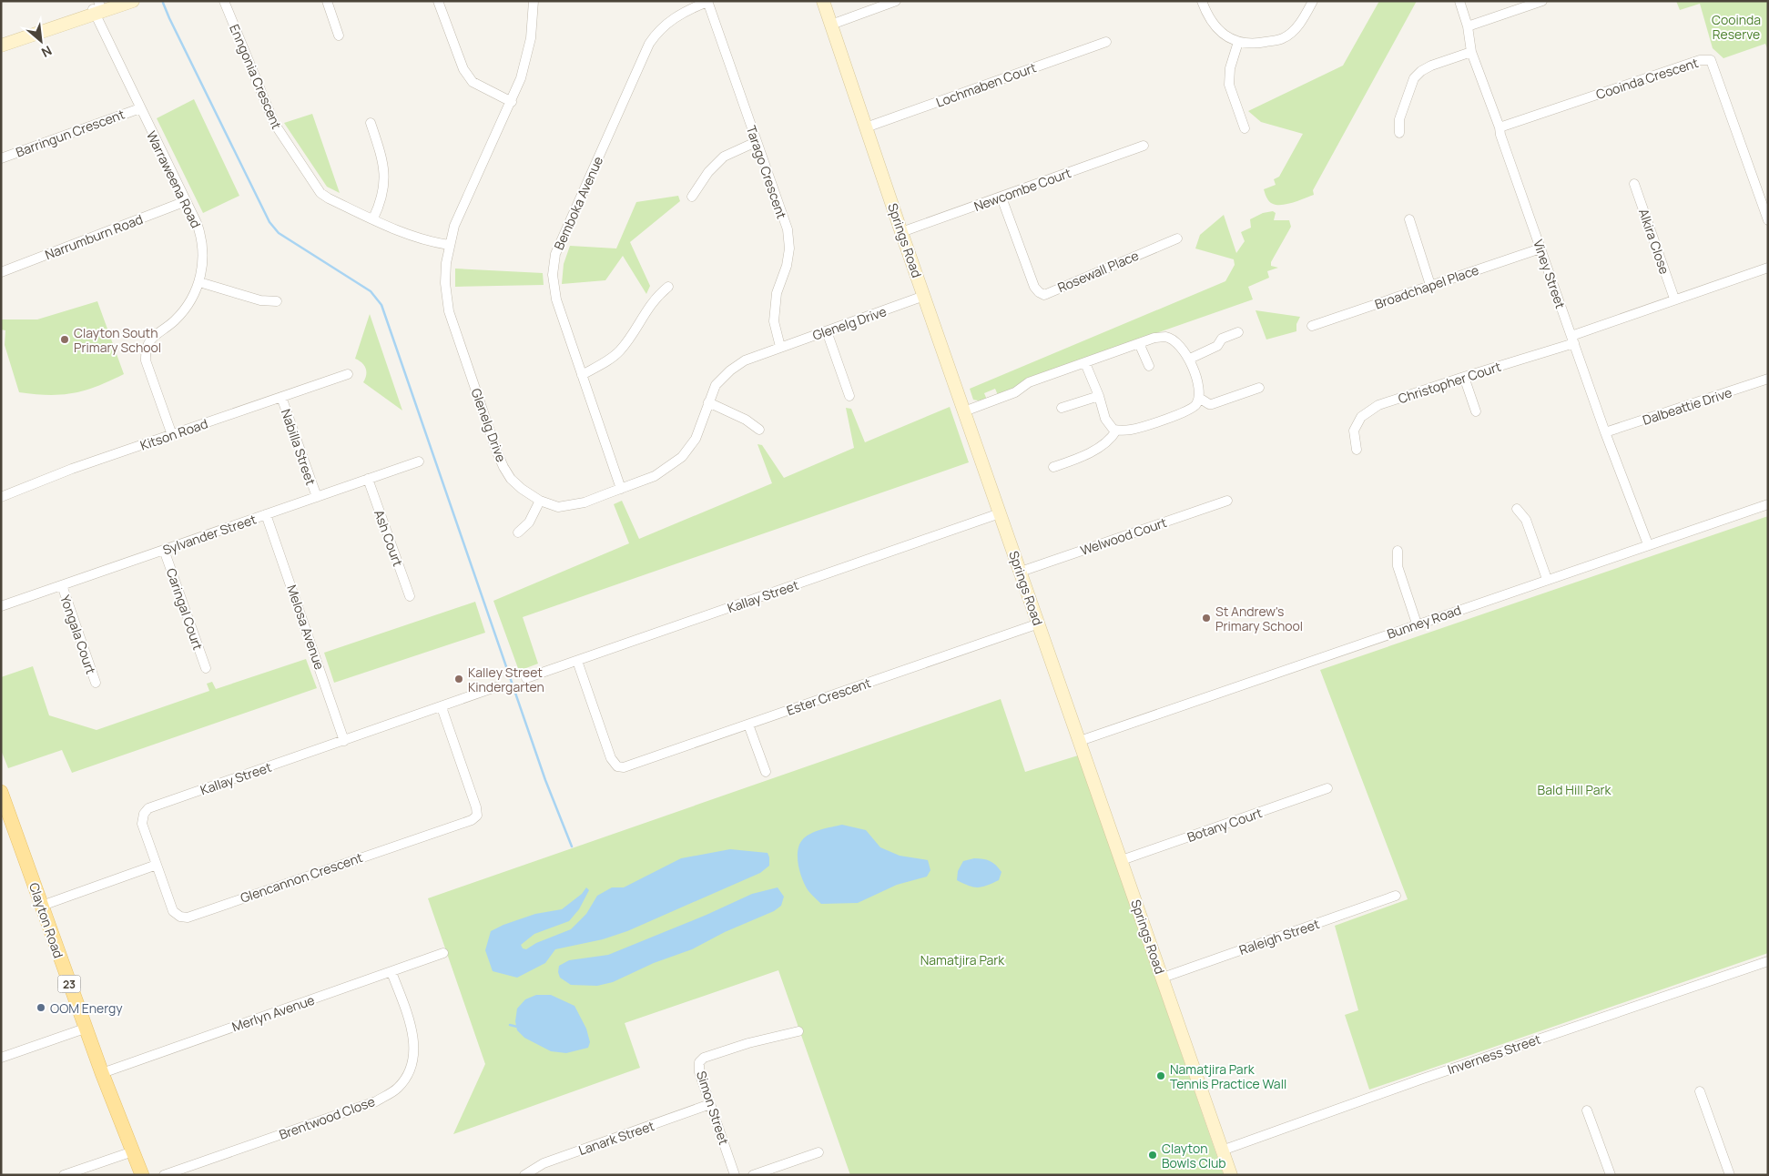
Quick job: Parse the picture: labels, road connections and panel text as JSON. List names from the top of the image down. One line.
{"streets":{"main road":["Springs Road","Clayton Road","23"],"street":["Enngonia Crescent","Cooinda Crescent","Lochmaben Court","Barringun Crescent","Tarago Crescent","Warraweena Road","Newcombe Court","Bemboka Avenue","Narrumburn Road","Alkira Close","Rosewall Place","Viney Street","Broadchapel Place","Glenelg Drive","Christopher Court","Dalbeattie Drive","Kitson Road","Nabilla Street","Sylvander Street","Welwood Court","Ash Court","Kallay Street","Caringal Court","Bunney Road","Melosa Avenue","Yongala Court","Ester Crescent","Botany Court","Glencannon Crescent","Raleigh Street","Merlyn Avenue","Inverness Street","Simon Street","Brentwood Close","Lanark Street"]},"crossings":[["Enngonia Crescent","Glenelg Drive"],["Cooinda Crescent","Viney Street"],["Lochmaben Court","Springs Road"],["Barringun Crescent","Warraweena Road"],["Tarago Crescent","Bemboka Avenue"],["Tarago Crescent","Glenelg Drive"],["Warraweena Road","Narrumburn Road"],["Warraweena Road","Kitson Road"],["Newcombe Court","Springs Road"],["Newcombe Court","Rosewall Place"],["Bemboka Avenue","Glenelg Drive"],["Springs Road","Glenelg Drive"],["Springs Road","Welwood Court"],["Springs Road","Kallay Street"],["Springs Road","Bunney Road"],["Springs Road","Ester Crescent"],["Springs Road","Botany Court"],["Springs Road","Raleigh Street"],["Springs Road","Inverness Street"],["Viney Street","Broadchapel Place"],["Viney Street","Christopher Court"],["Viney Street","Dalbeattie Drive"],["Viney Street","Bunney Road"],["Kitson Road","Nabilla Street"],["Nabilla Street","Sylvander Street"],["Sylvander Street","Ash Court"],["Sylvander Street","Caringal Court"],["Sylvander Street","Melosa Avenue"],["Sylvander Street","Yongala Court"],["Kallay Street","Melosa Avenue"],["Kallay Street","Ester Crescent"],["Kallay Street","Glencannon Crescent"],["Clayton Road","Merlyn Avenue"],["Merlyn Avenue","Brentwood Close"],["Simon Street","Lanark Street"]],"parks":["Cooinda Reserve","Bald Hill Park","Namatjira Park"],"places":["Clayton South Primary School","St Andrew's Primary School","Kalley Street Kindergarten","OOM Energy","Namatjira Park Tennis Practice Wall","Clayton Bowls Club"],"north":"bottom right"}
